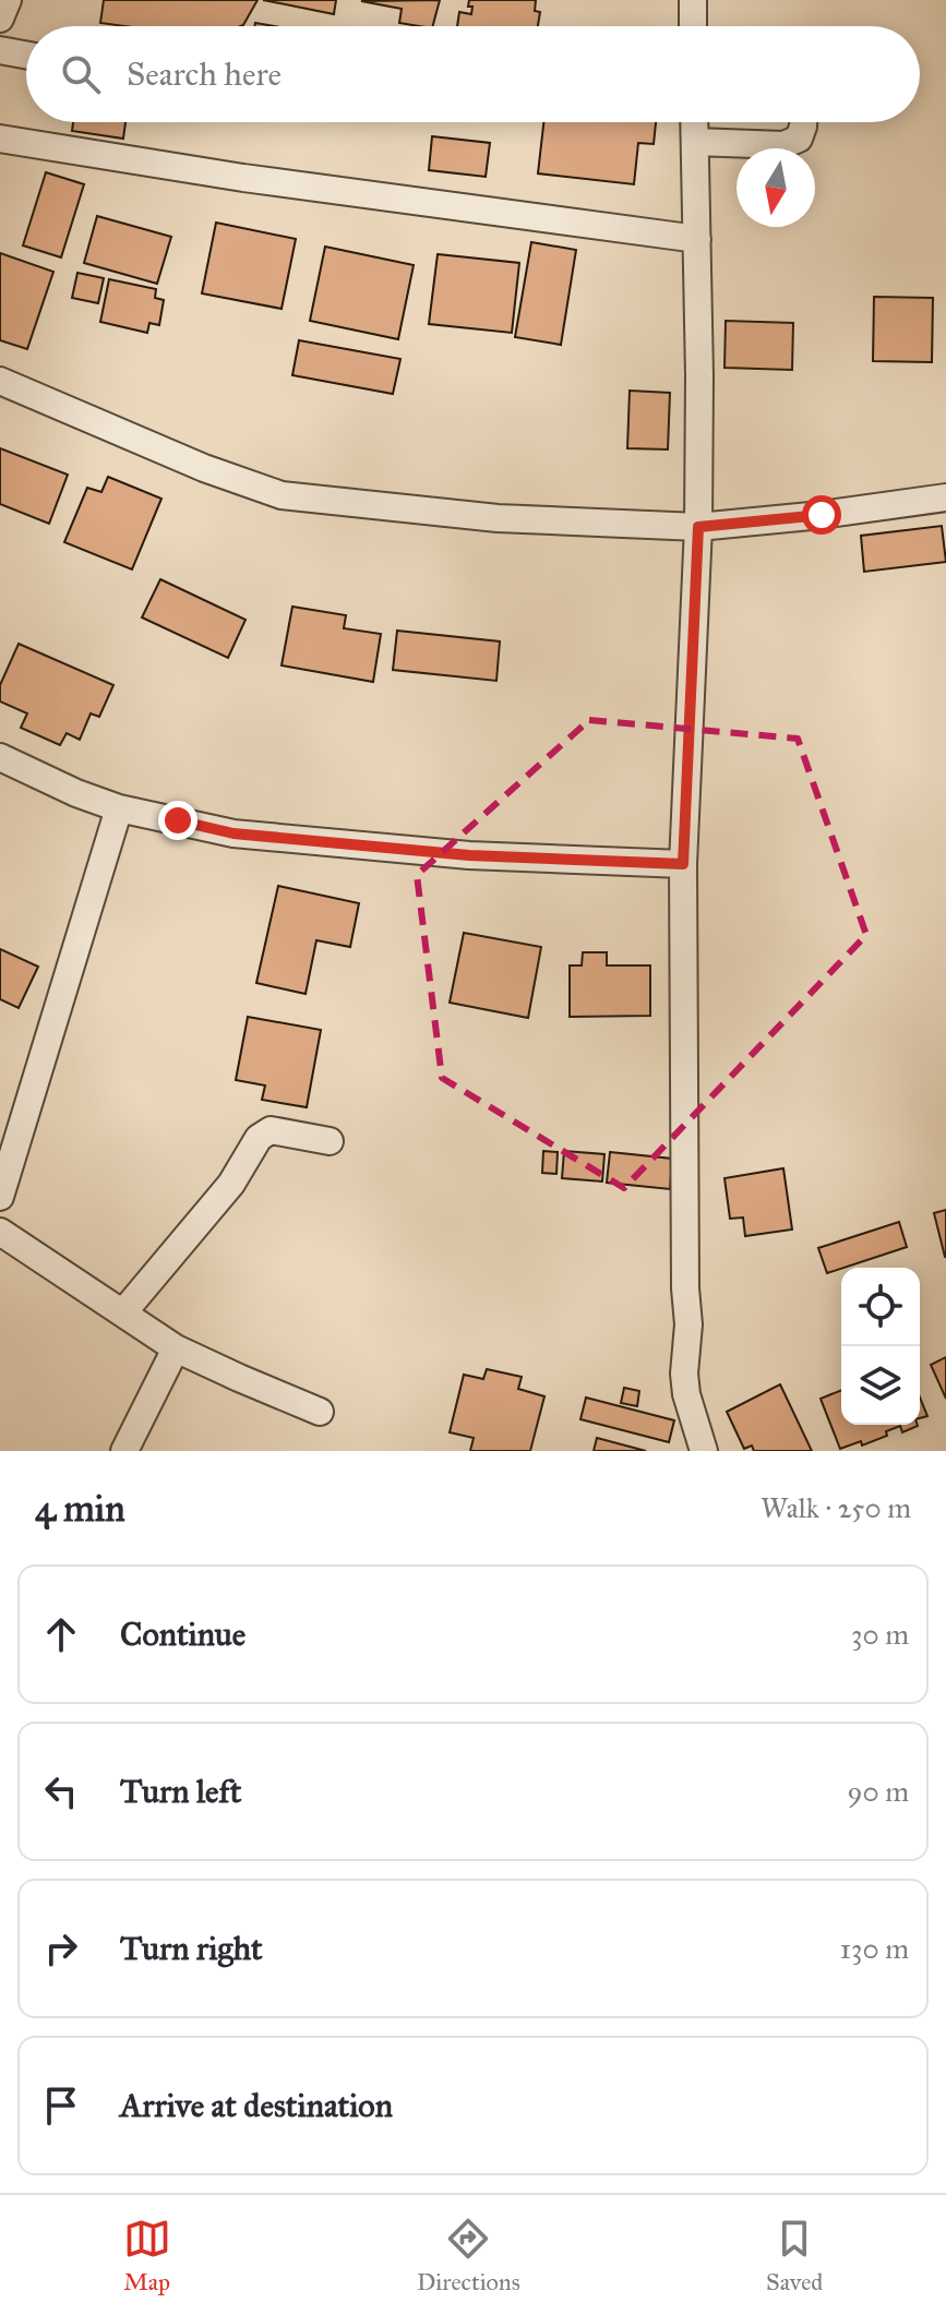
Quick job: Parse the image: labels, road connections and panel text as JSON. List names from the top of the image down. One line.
{"north":"bottom","page":{"search":"Search here","heading":["4 min","Walk · 250 m"],"list":[["Continue","30 m"],["Turn left","90 m"],["Turn right","130 m"],"Arrive at destination"],"nav":["Map","Directions","Saved"]}}
